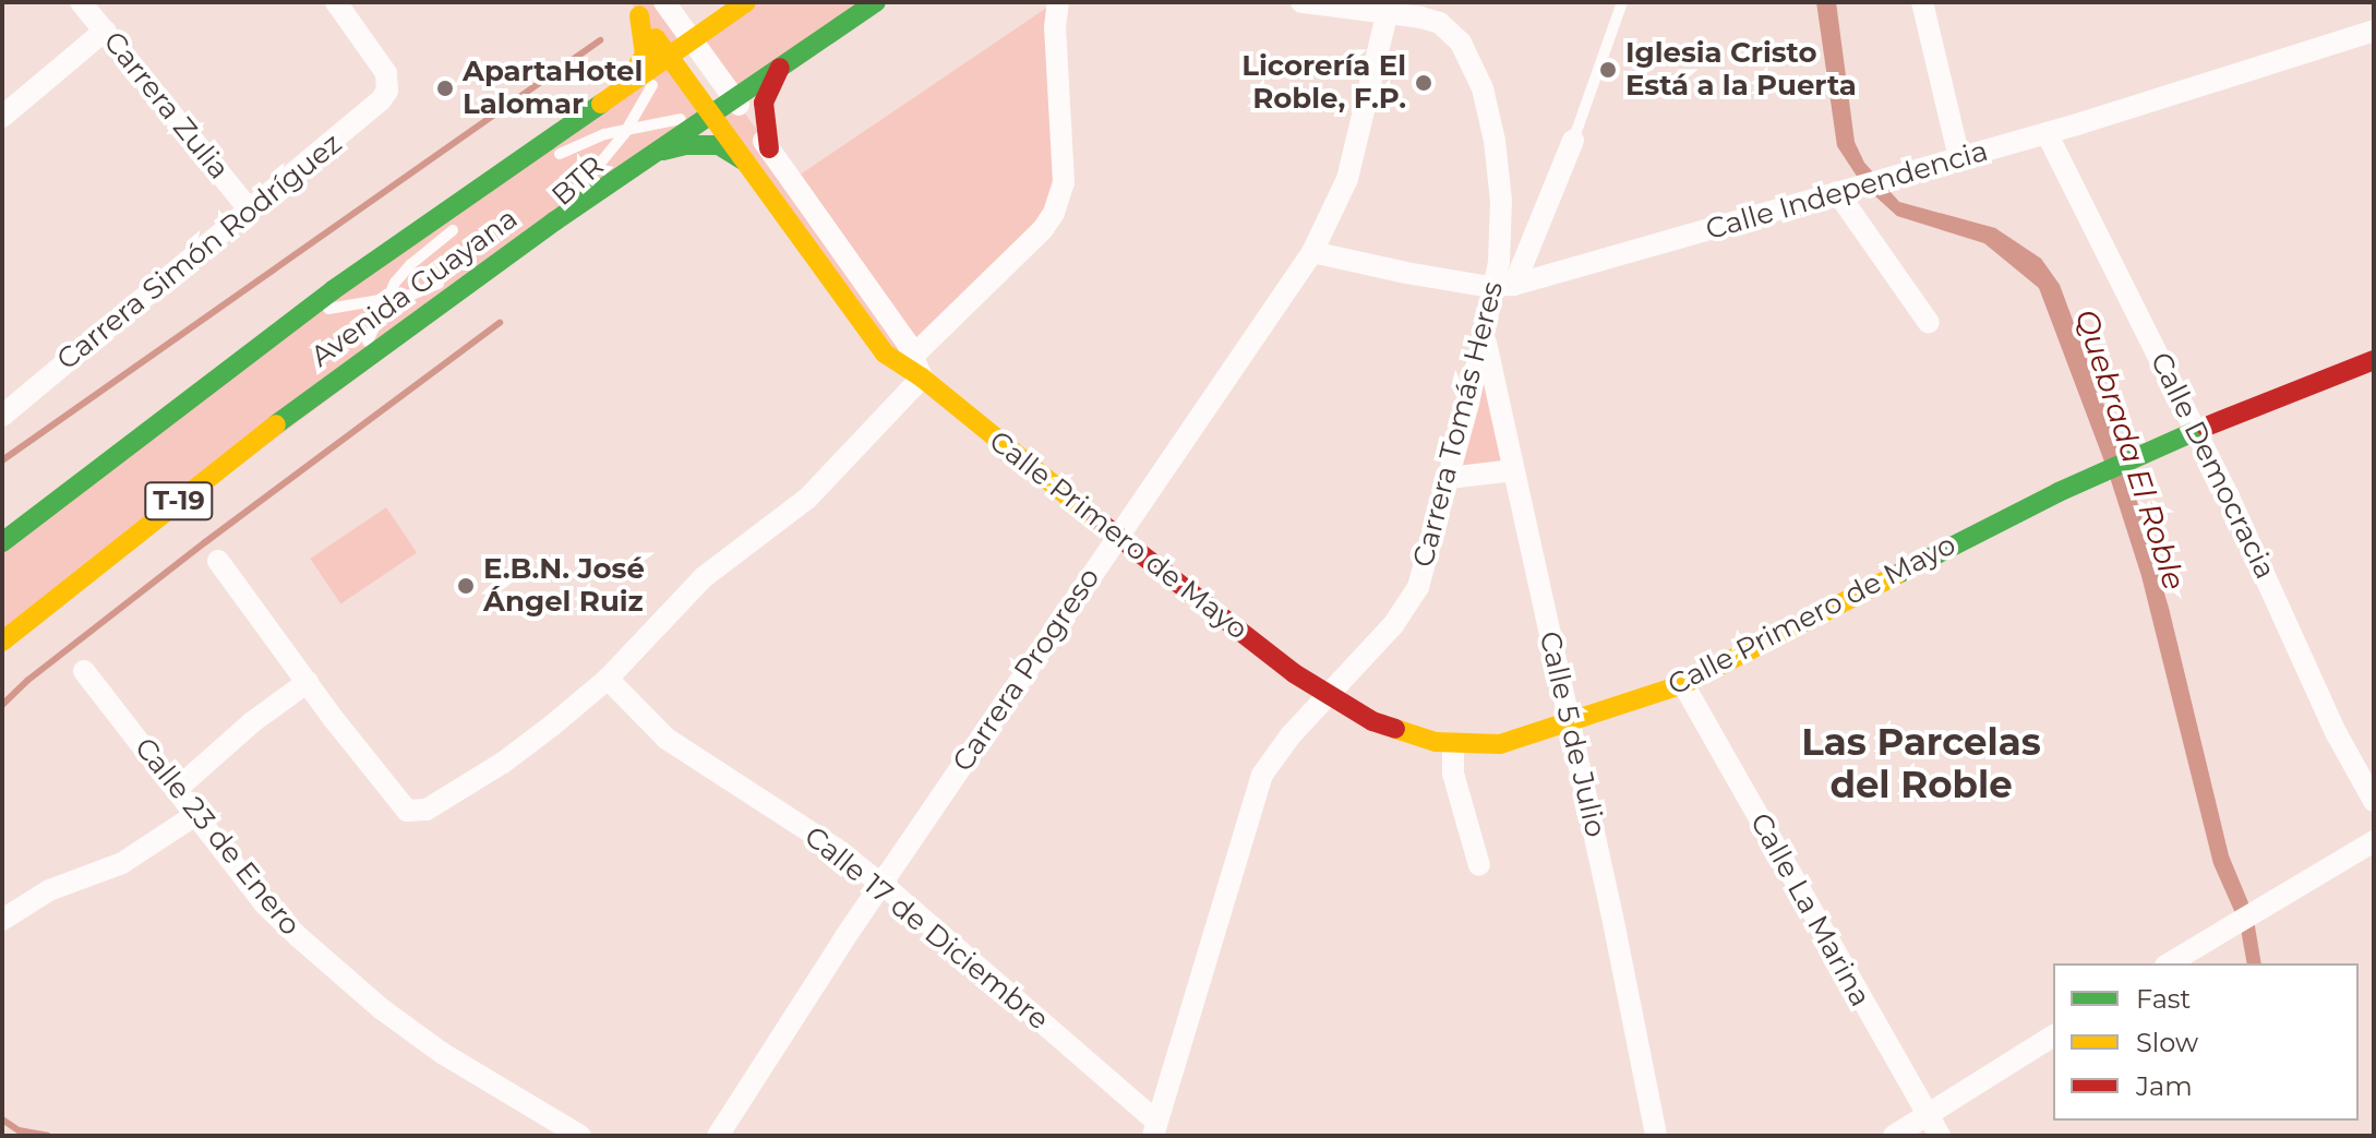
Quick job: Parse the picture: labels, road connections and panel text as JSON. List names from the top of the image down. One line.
{"streets":{"main road":["Avenida Guayana","T-19","Calle Primero de Mayo"],"street":["Carrera Zulia","Calle Independencia","Carrera Simón Rodríguez","Carrera Tomás Heres","Calle Democracia","Carrera Progreso","Calle 5 de Julio","Calle 23 de Enero","Calle La Marina","Calle 17 de Diciembre"],"lane":["BTR"]},"crossings":[["Carrera Zulia","Carrera Simón Rodríguez"],["BTR","Avenida Guayana"],["BTR","Calle Primero de Mayo"],["Calle Independencia","Carrera Tomás Heres"],["Calle Independencia","Calle Democracia"],["Calle Independencia","Carrera Progreso"],["Avenida Guayana","T-19"],["Avenida Guayana","Calle Primero de Mayo"],["Carrera Tomás Heres","Calle Primero de Mayo"],["Carrera Tomás Heres","Carrera Progreso"],["Carrera Tomás Heres","Calle 5 de Julio"],["Carrera Tomás Heres","Calle 17 de Diciembre"],["Calle Democracia","Calle Primero de Mayo"],["T-19","Calle Primero de Mayo"],["Calle Primero de Mayo","Carrera Progreso"],["Calle Primero de Mayo","Calle 5 de Julio"],["Calle Primero de Mayo","Calle La Marina"],["Carrera Progreso","Calle 17 de Diciembre"]],"districts":["Las Parcelas del Roble"],"water":["Quebrada El Roble"],"places":["Iglesia Cristo Está a la Puerta","Licorería El Roble, F.P.","ApartaHotel Lalomar","E.B.N. José Ángel Ruiz"],"legend":["Fast","Slow","Jam"]}
